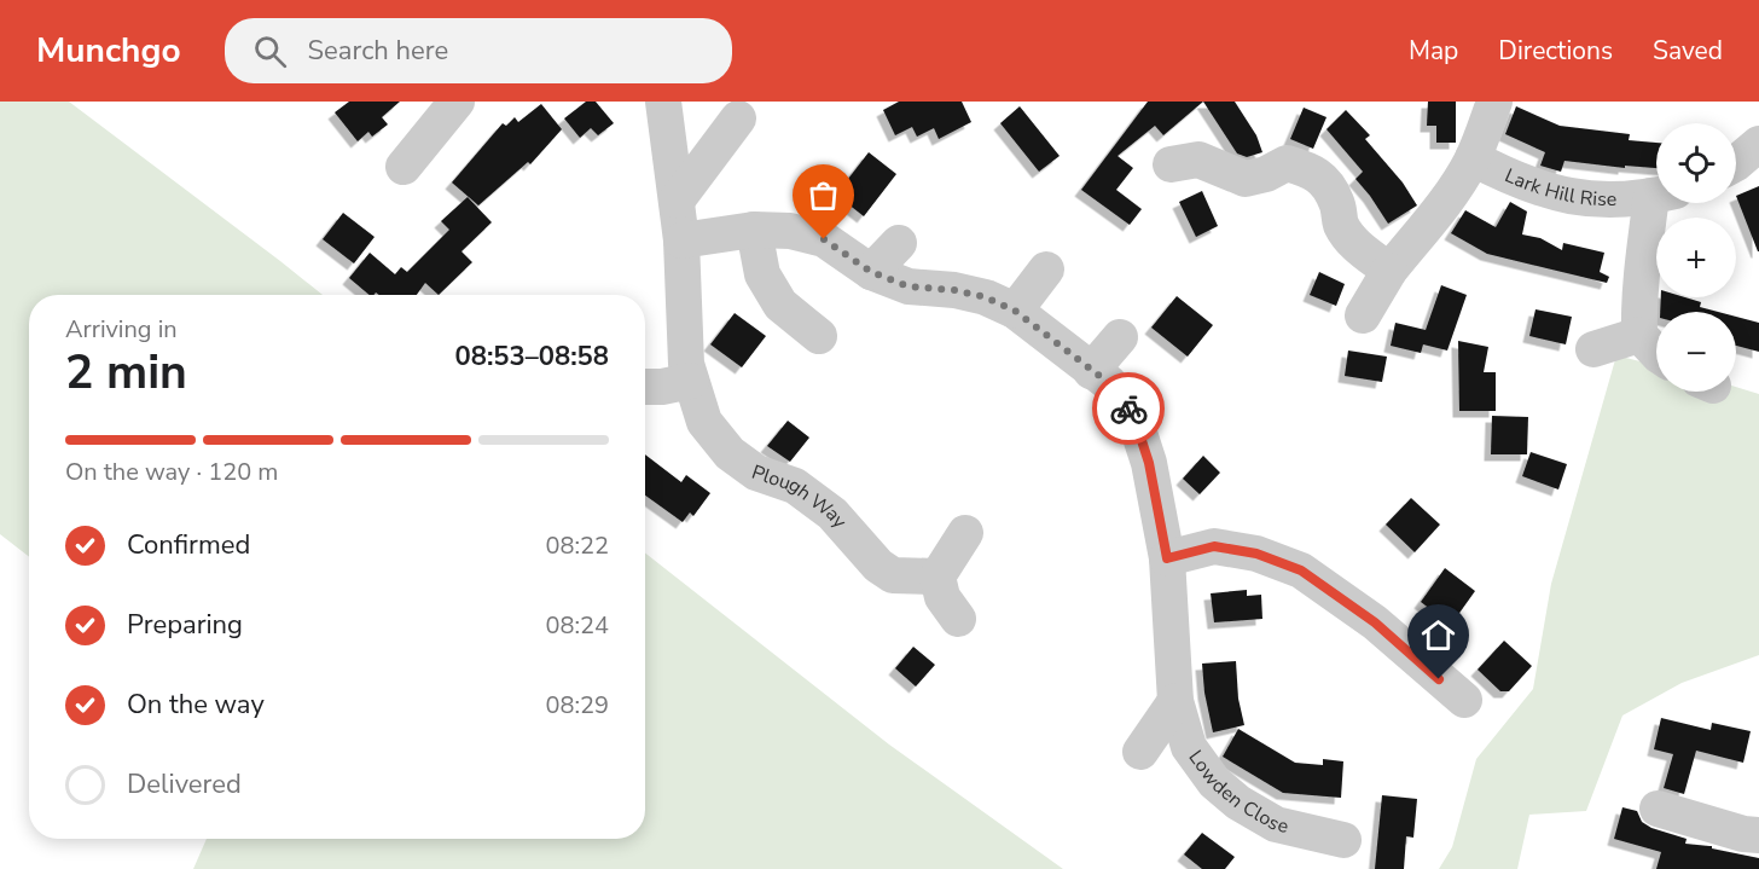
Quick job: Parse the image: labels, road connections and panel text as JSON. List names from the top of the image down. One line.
{"streets":{"street":["Lark Hill Rise","Plough Way","Lowden Close"]},"crossings":[["Plough Way","Lowden Close"]],"page":{"header":"Munchgo","search":"Search here","nav":["Map","Directions","Saved"],"map_buttons":["+","−"],"heading":["2 min","Arriving in","08:53–08:58"],"bar":"On the way · 120 m","list":[["Confirmed","08:22"],["Preparing","08:24"],["On the way","08:29"],"Delivered"]}}
